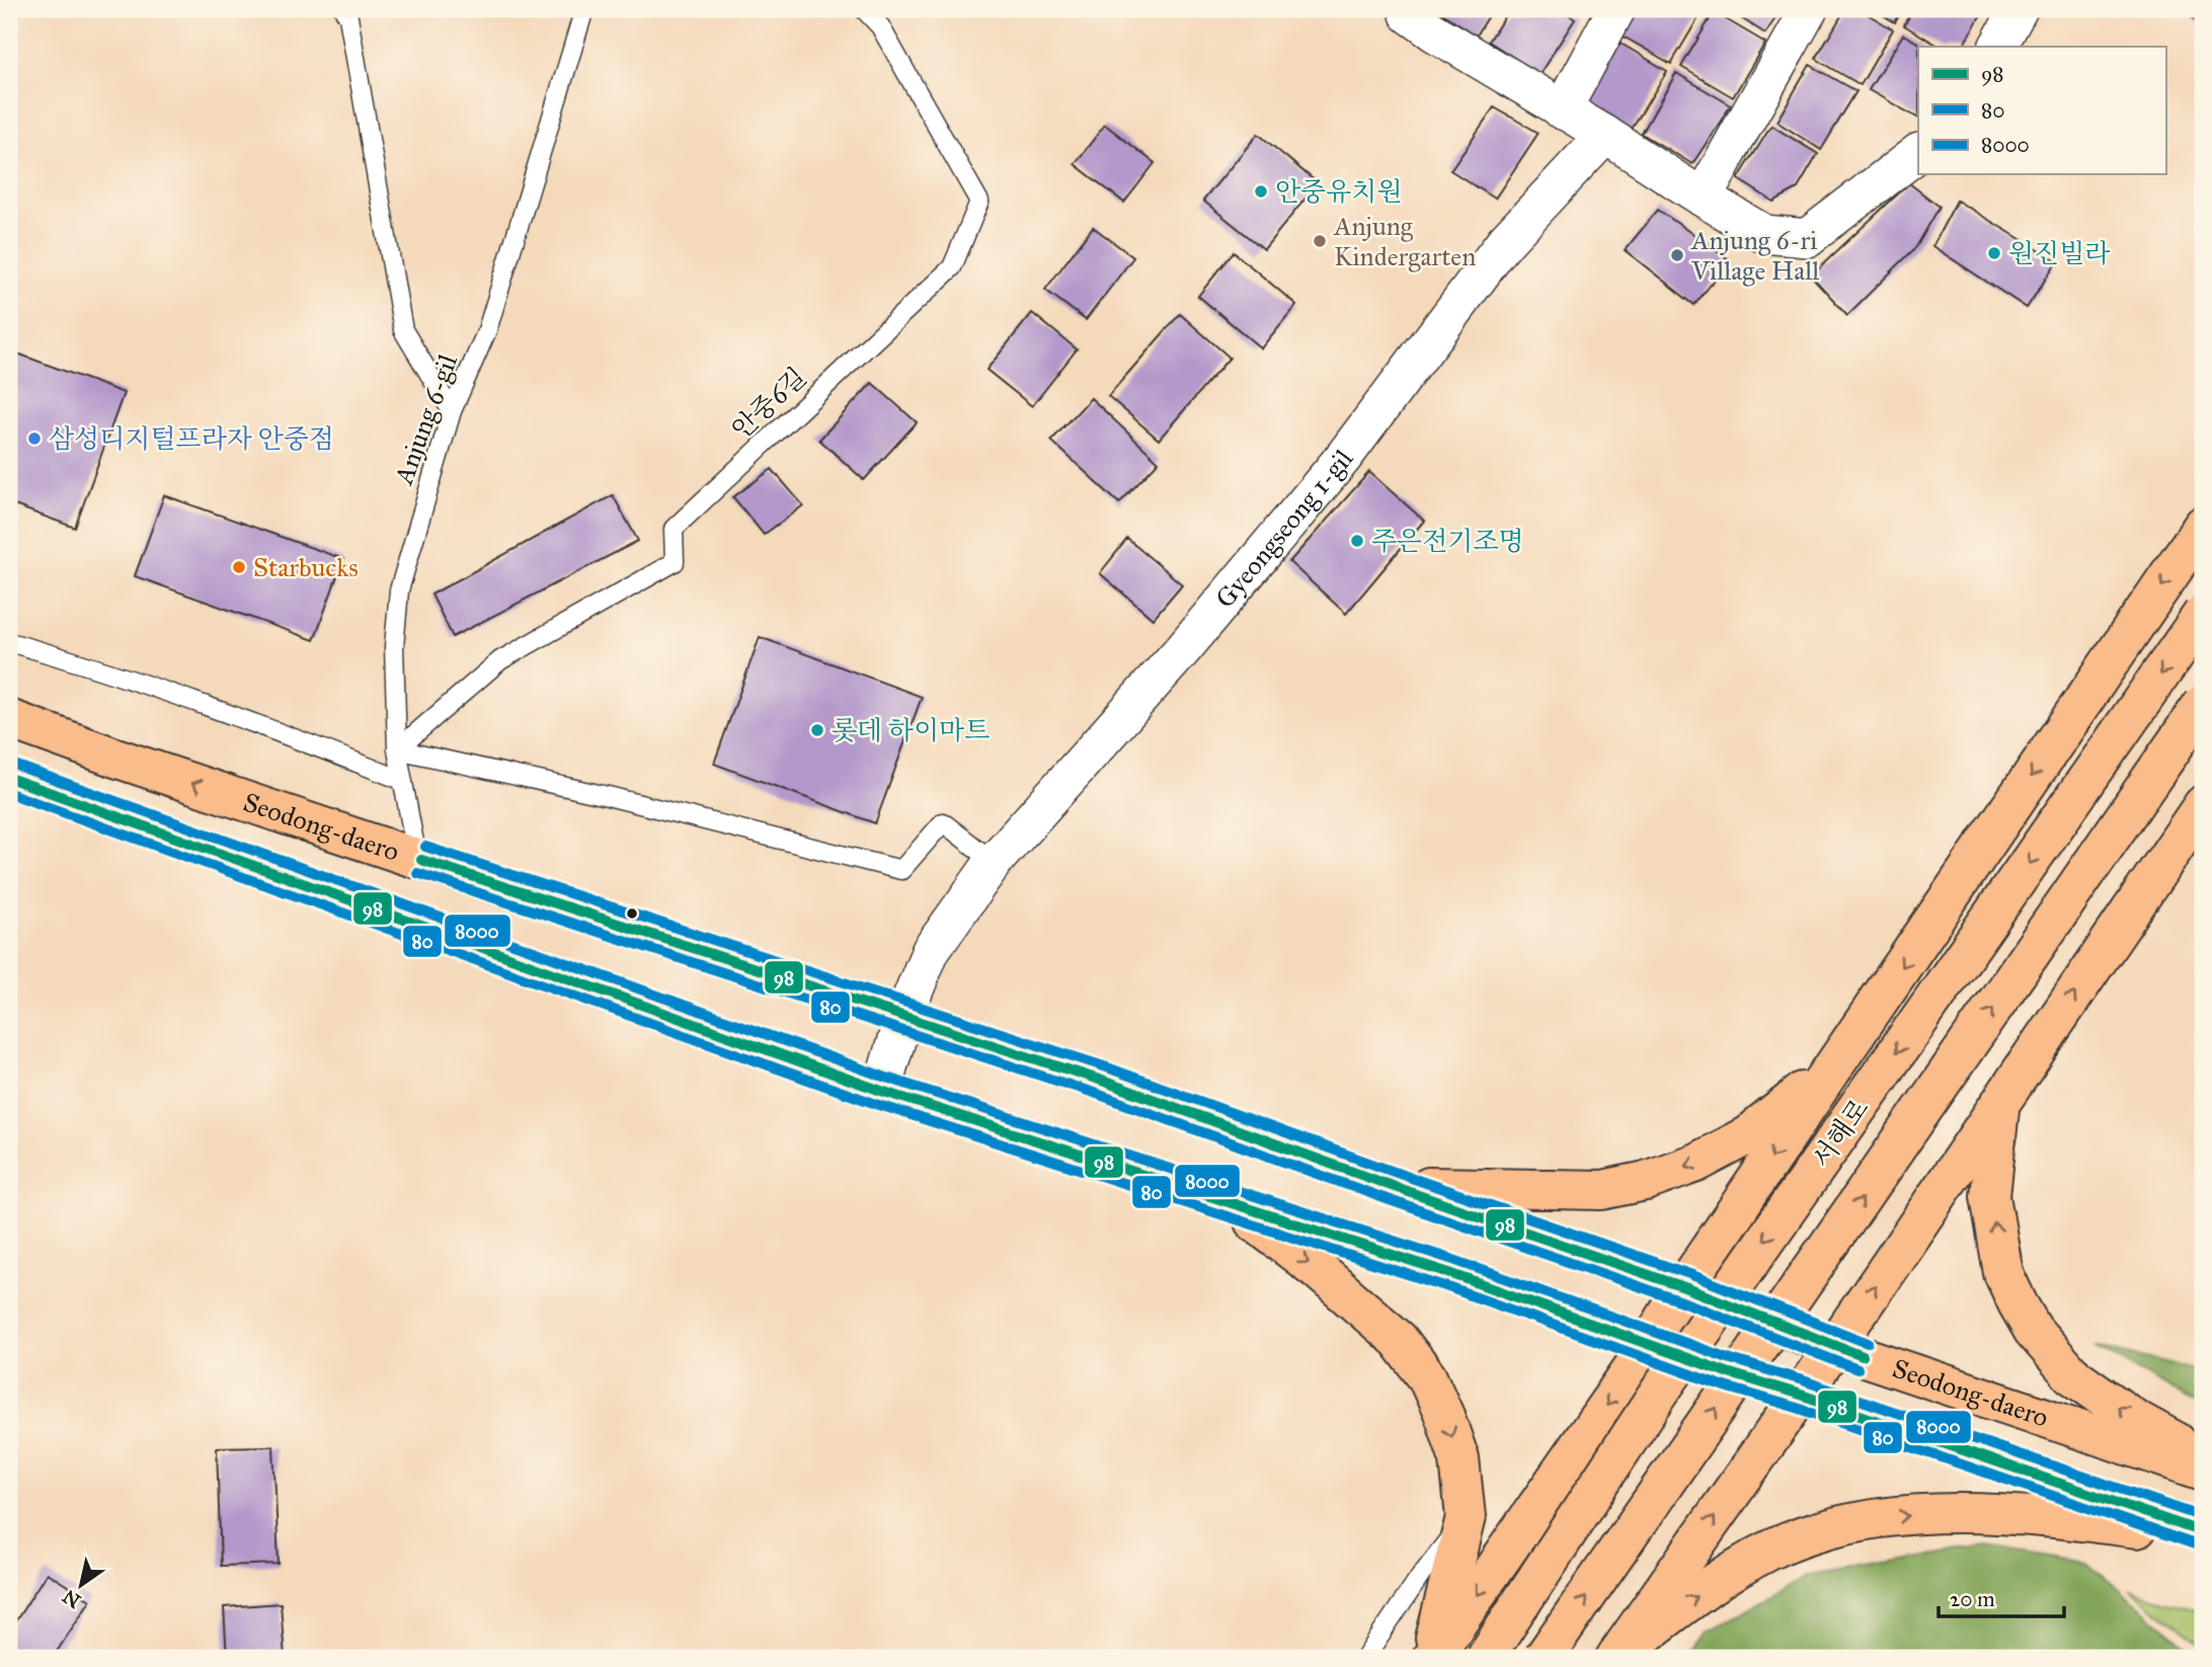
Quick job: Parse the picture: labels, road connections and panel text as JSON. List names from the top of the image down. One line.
{"streets":{"main road":["Seodong-daero","서해로"],"street":["Gyeongseong 1-gil"],"lane":["안중6길","Anjung 6-gil"]},"crossings":[["안중6길","Anjung 6-gil"],["Anjung 6-gil","Seodong-daero"],["Gyeongseong 1-gil","Seodong-daero"]],"places":["안중유치원","Anjung Kindergarten","원진빌라","Anjung 6-ri Village Hall","삼성디지털프라자 안중점","주은전기조명","Starbucks","롯데 하이마트"],"lines":["transit line 8000","transit line 98","transit line 80"],"legend":["98","80","8000"],"scale_bar":"20 m","north":"bottom left"}
